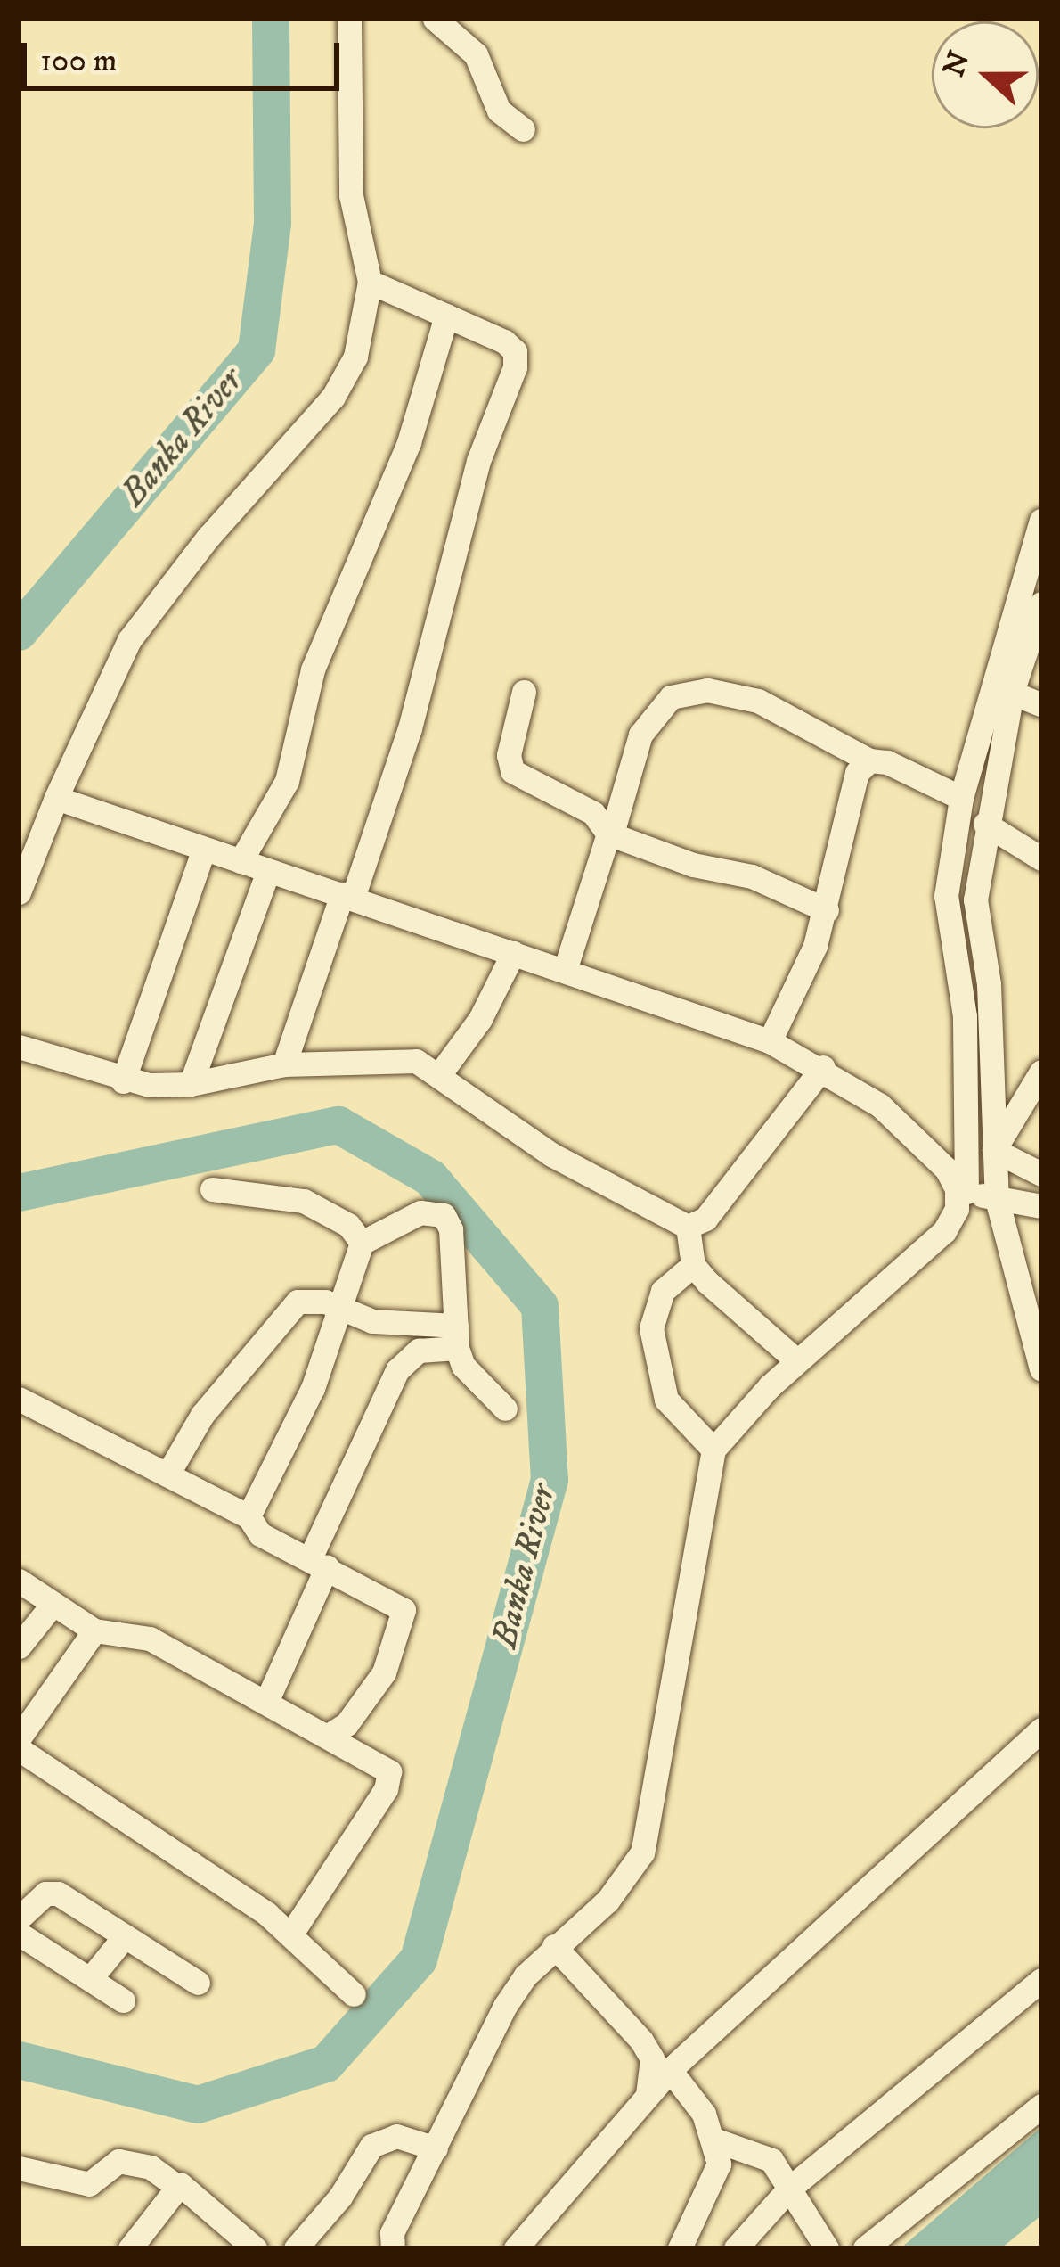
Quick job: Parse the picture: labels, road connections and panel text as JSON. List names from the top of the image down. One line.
{"water":["Banka River"],"scale_bar":"100 m","north":"left"}
